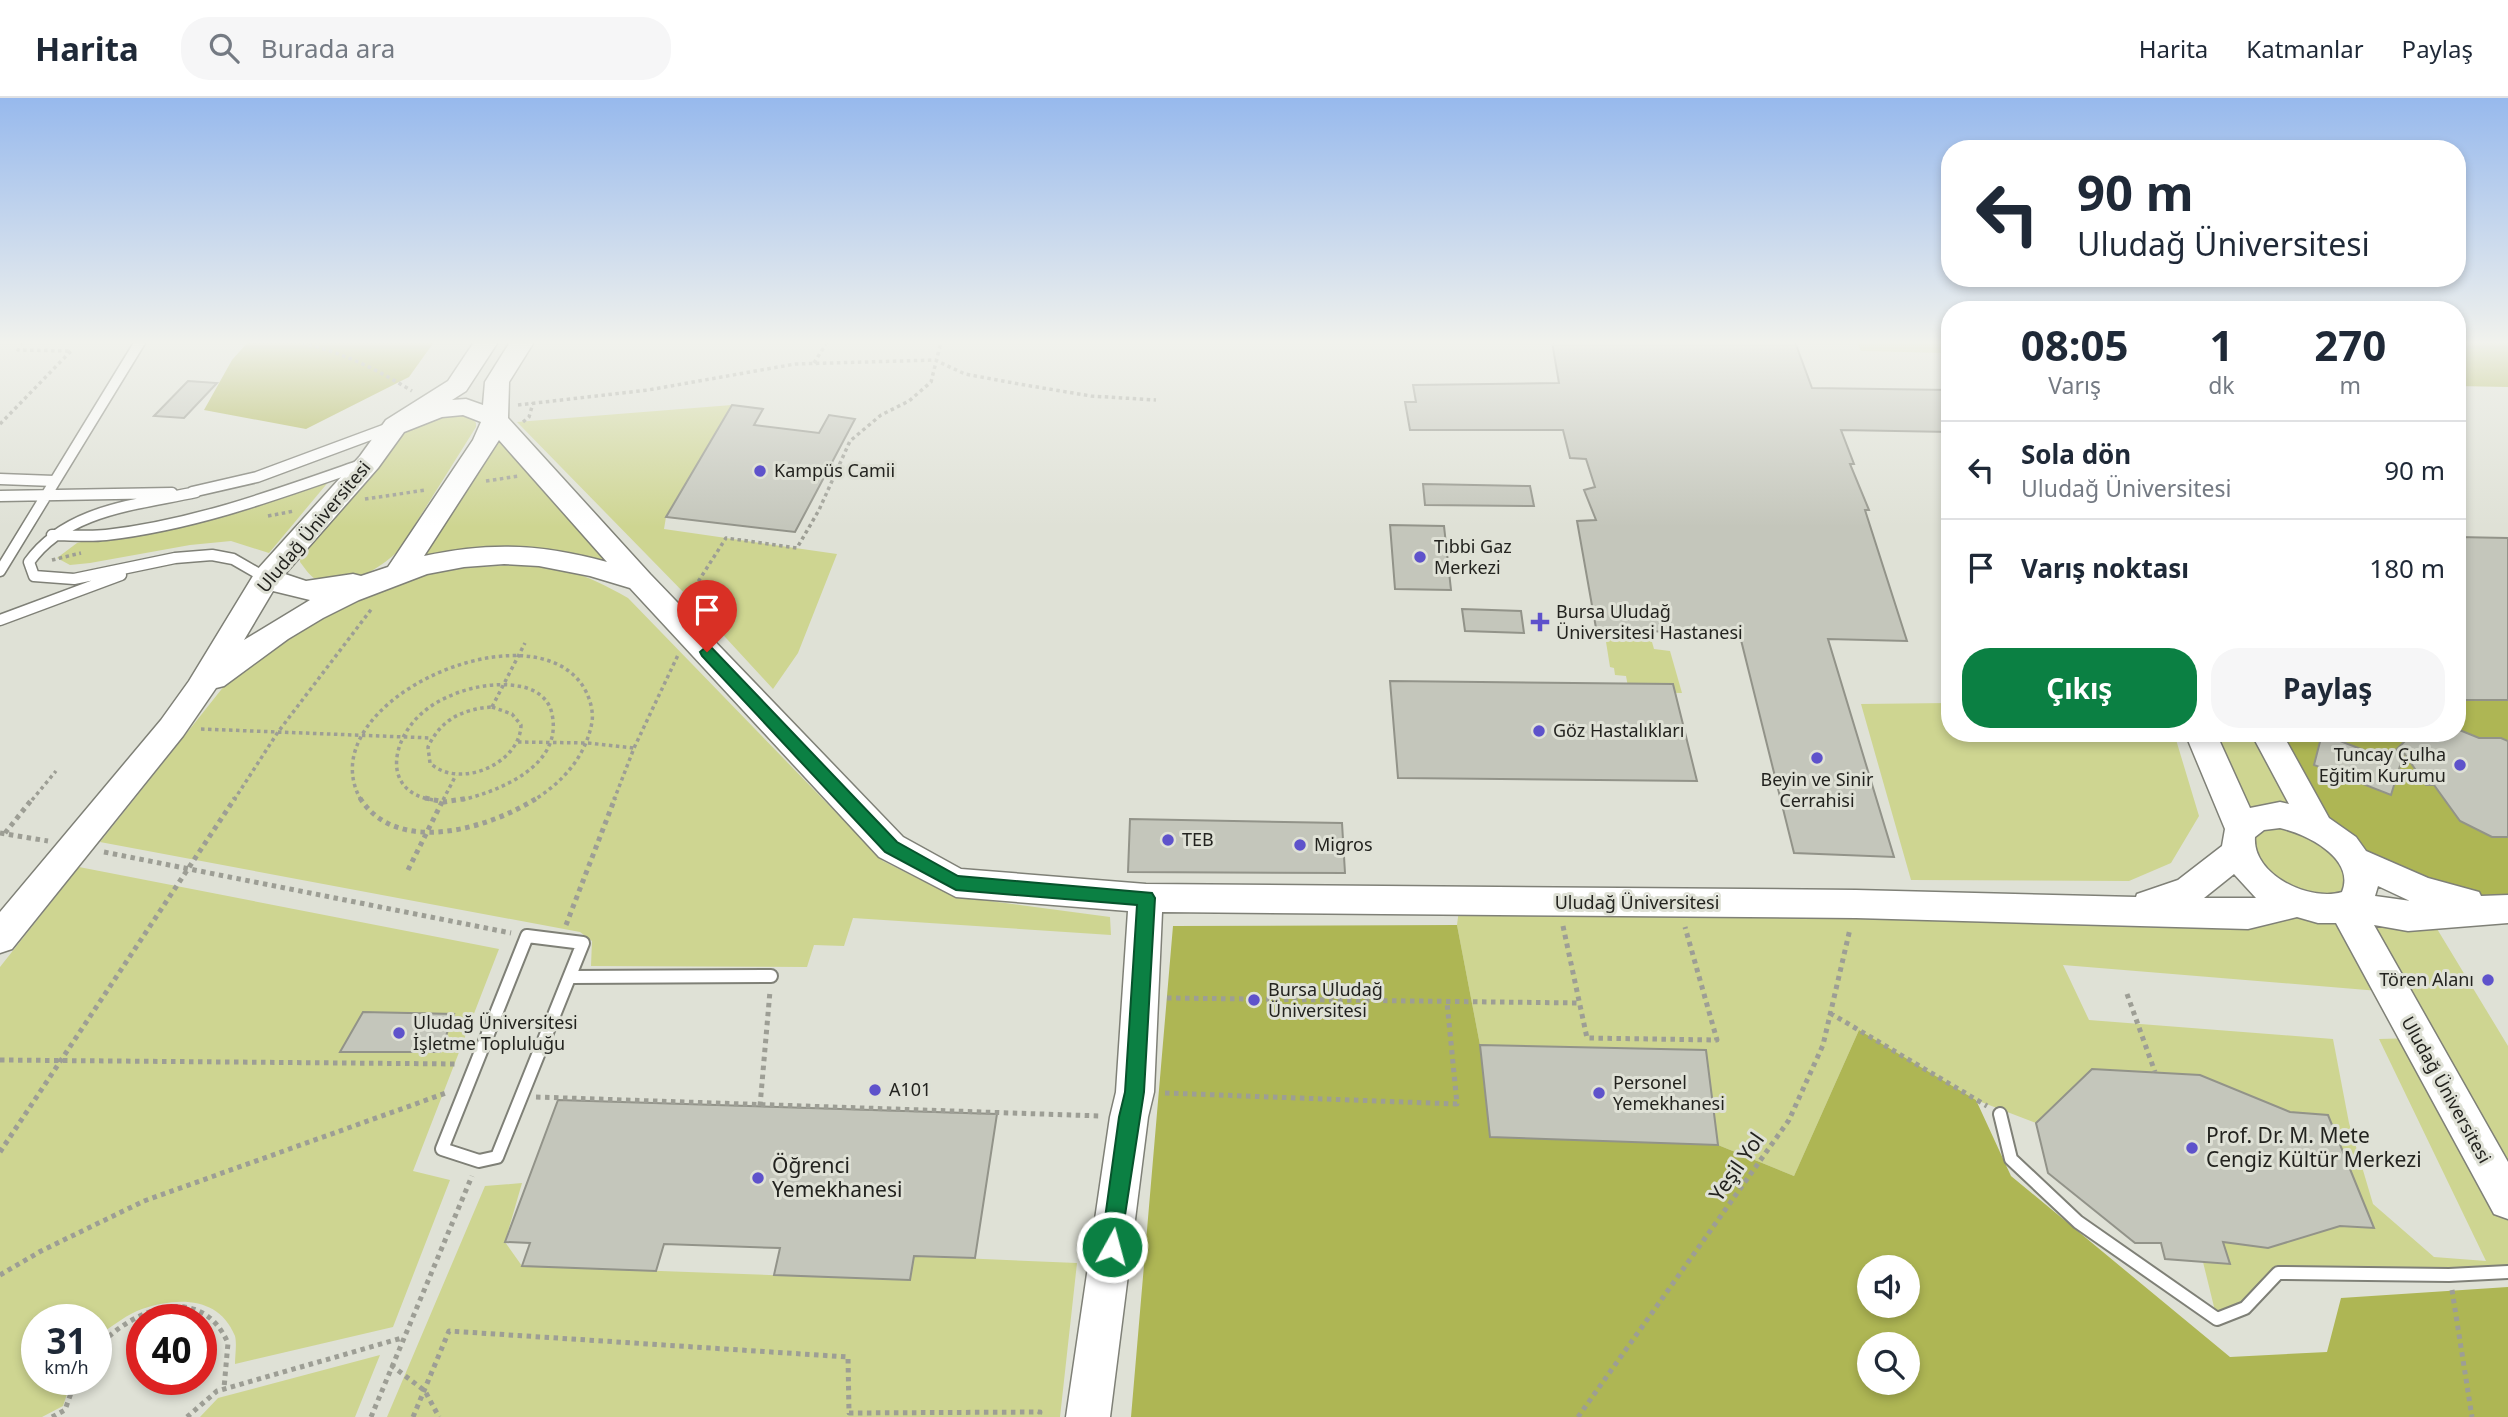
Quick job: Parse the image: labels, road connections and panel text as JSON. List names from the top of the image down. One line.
{"streets":{"street":["Uludağ Üniversitesi"],"path":["Yeşil Yol"]},"crossings":[["Uludağ Üniversitesi","Yeşil Yol"]],"places":{"other":["Kampüs Camii","Tıbbi Gaz Merkezi","Göz Hastalıkları","Beyin ve Sinir Cerrahisi","Tuncay Çulha Eğitim Kurumu","TEB","Migros","Tören Alanı","Bursa Uludağ Üniversitesi","Uludağ Üniversitesi İşletme Topluluğu","A101","Personel Yemekhanesi","Prof. Dr. M. Mete Cengiz Kültür Merkezi","Öğrenci Yemekhanesi"],"health":["Bursa Uludağ Üniversitesi Hastanesi"]},"page":{"header":"Harita","search":"Burada ara","nav":["Harita","Katmanlar","Paylaş"],"turn":["90 m","Uludağ Üniversitesi"],"eta":["08:05","Varış","1","dk","270","m"],"list":[{"name":"Sola dön","note":"Uludağ Üniversitesi","value":"90 m"},{"name":"Varış noktası","value":"180 m"}],"buttons":["Çıkış","Paylaş"],"speed":"31 km/h","limit":"40"}}
